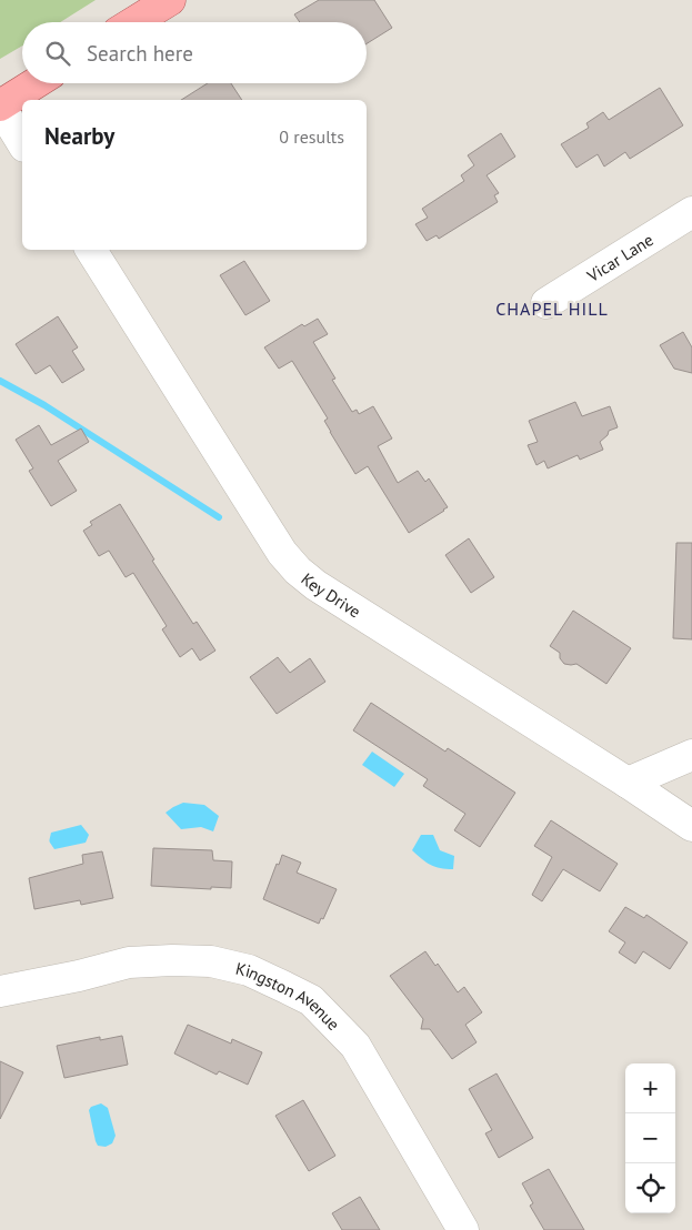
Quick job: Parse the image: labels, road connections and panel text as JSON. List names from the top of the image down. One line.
{"streets":{"street":["Vicar Lane","Key Drive","Kingston Avenue"]},"districts":["CHAPEL HILL"],"page":{"search":"Search here","heading":["Nearby","0 results"],"map_buttons":["+","−"]}}
